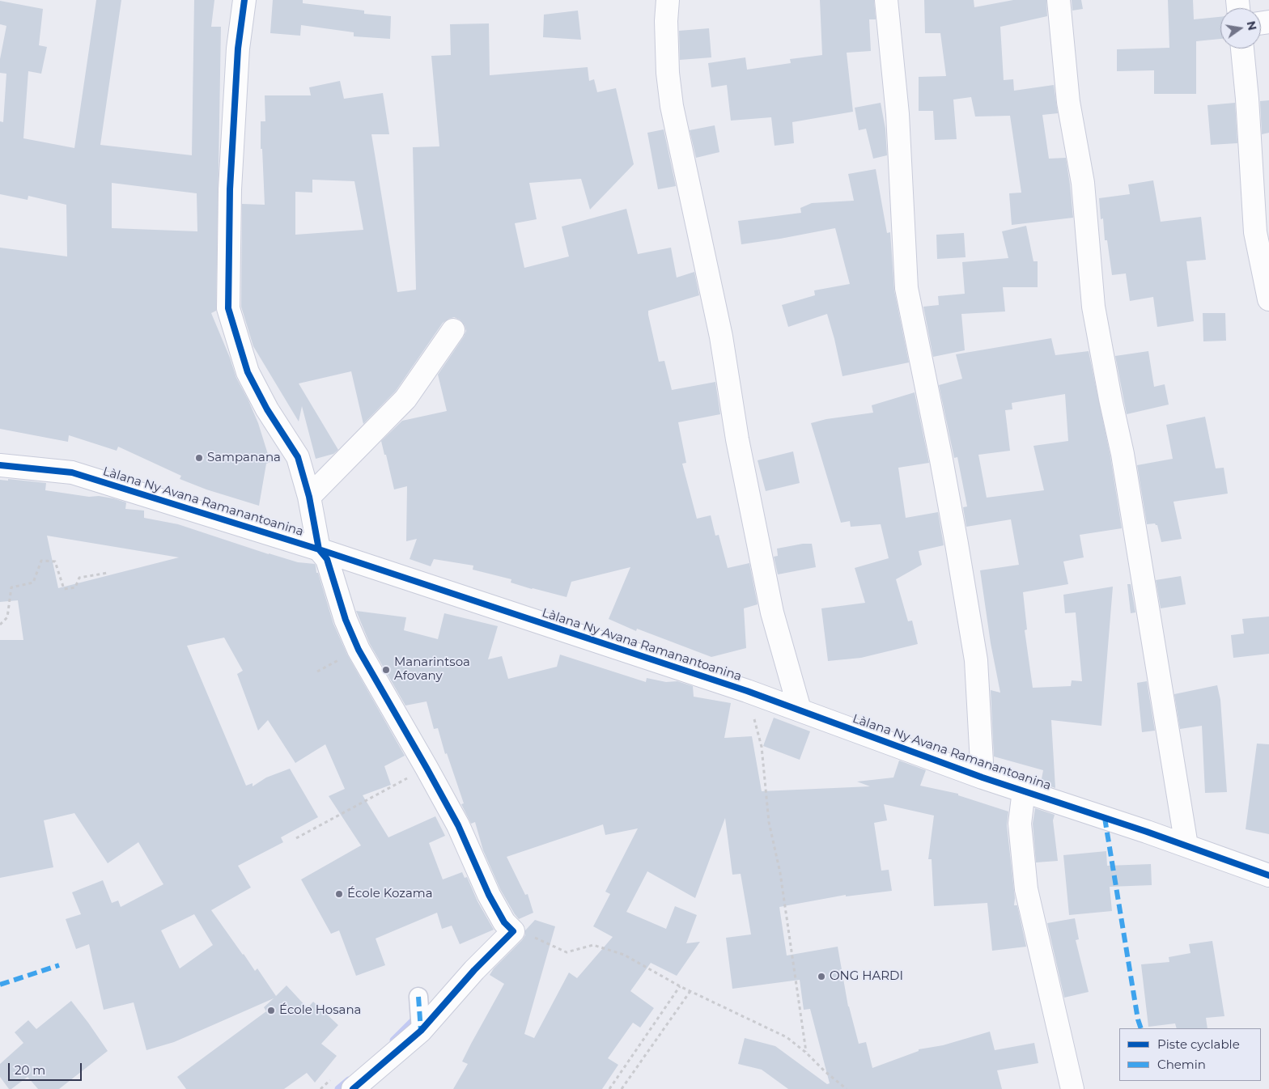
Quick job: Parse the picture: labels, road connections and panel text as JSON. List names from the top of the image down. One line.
{"streets":{"street":["Làlana Ny Avana Ramanantoanina"]},"places":["Sampanana","Manarintsoa Afovany","École Kozama","ONG HARDI","École Hosana"],"legend":["Piste cyclable","Chemin"],"scale_bar":"20 m","north":"right"}
